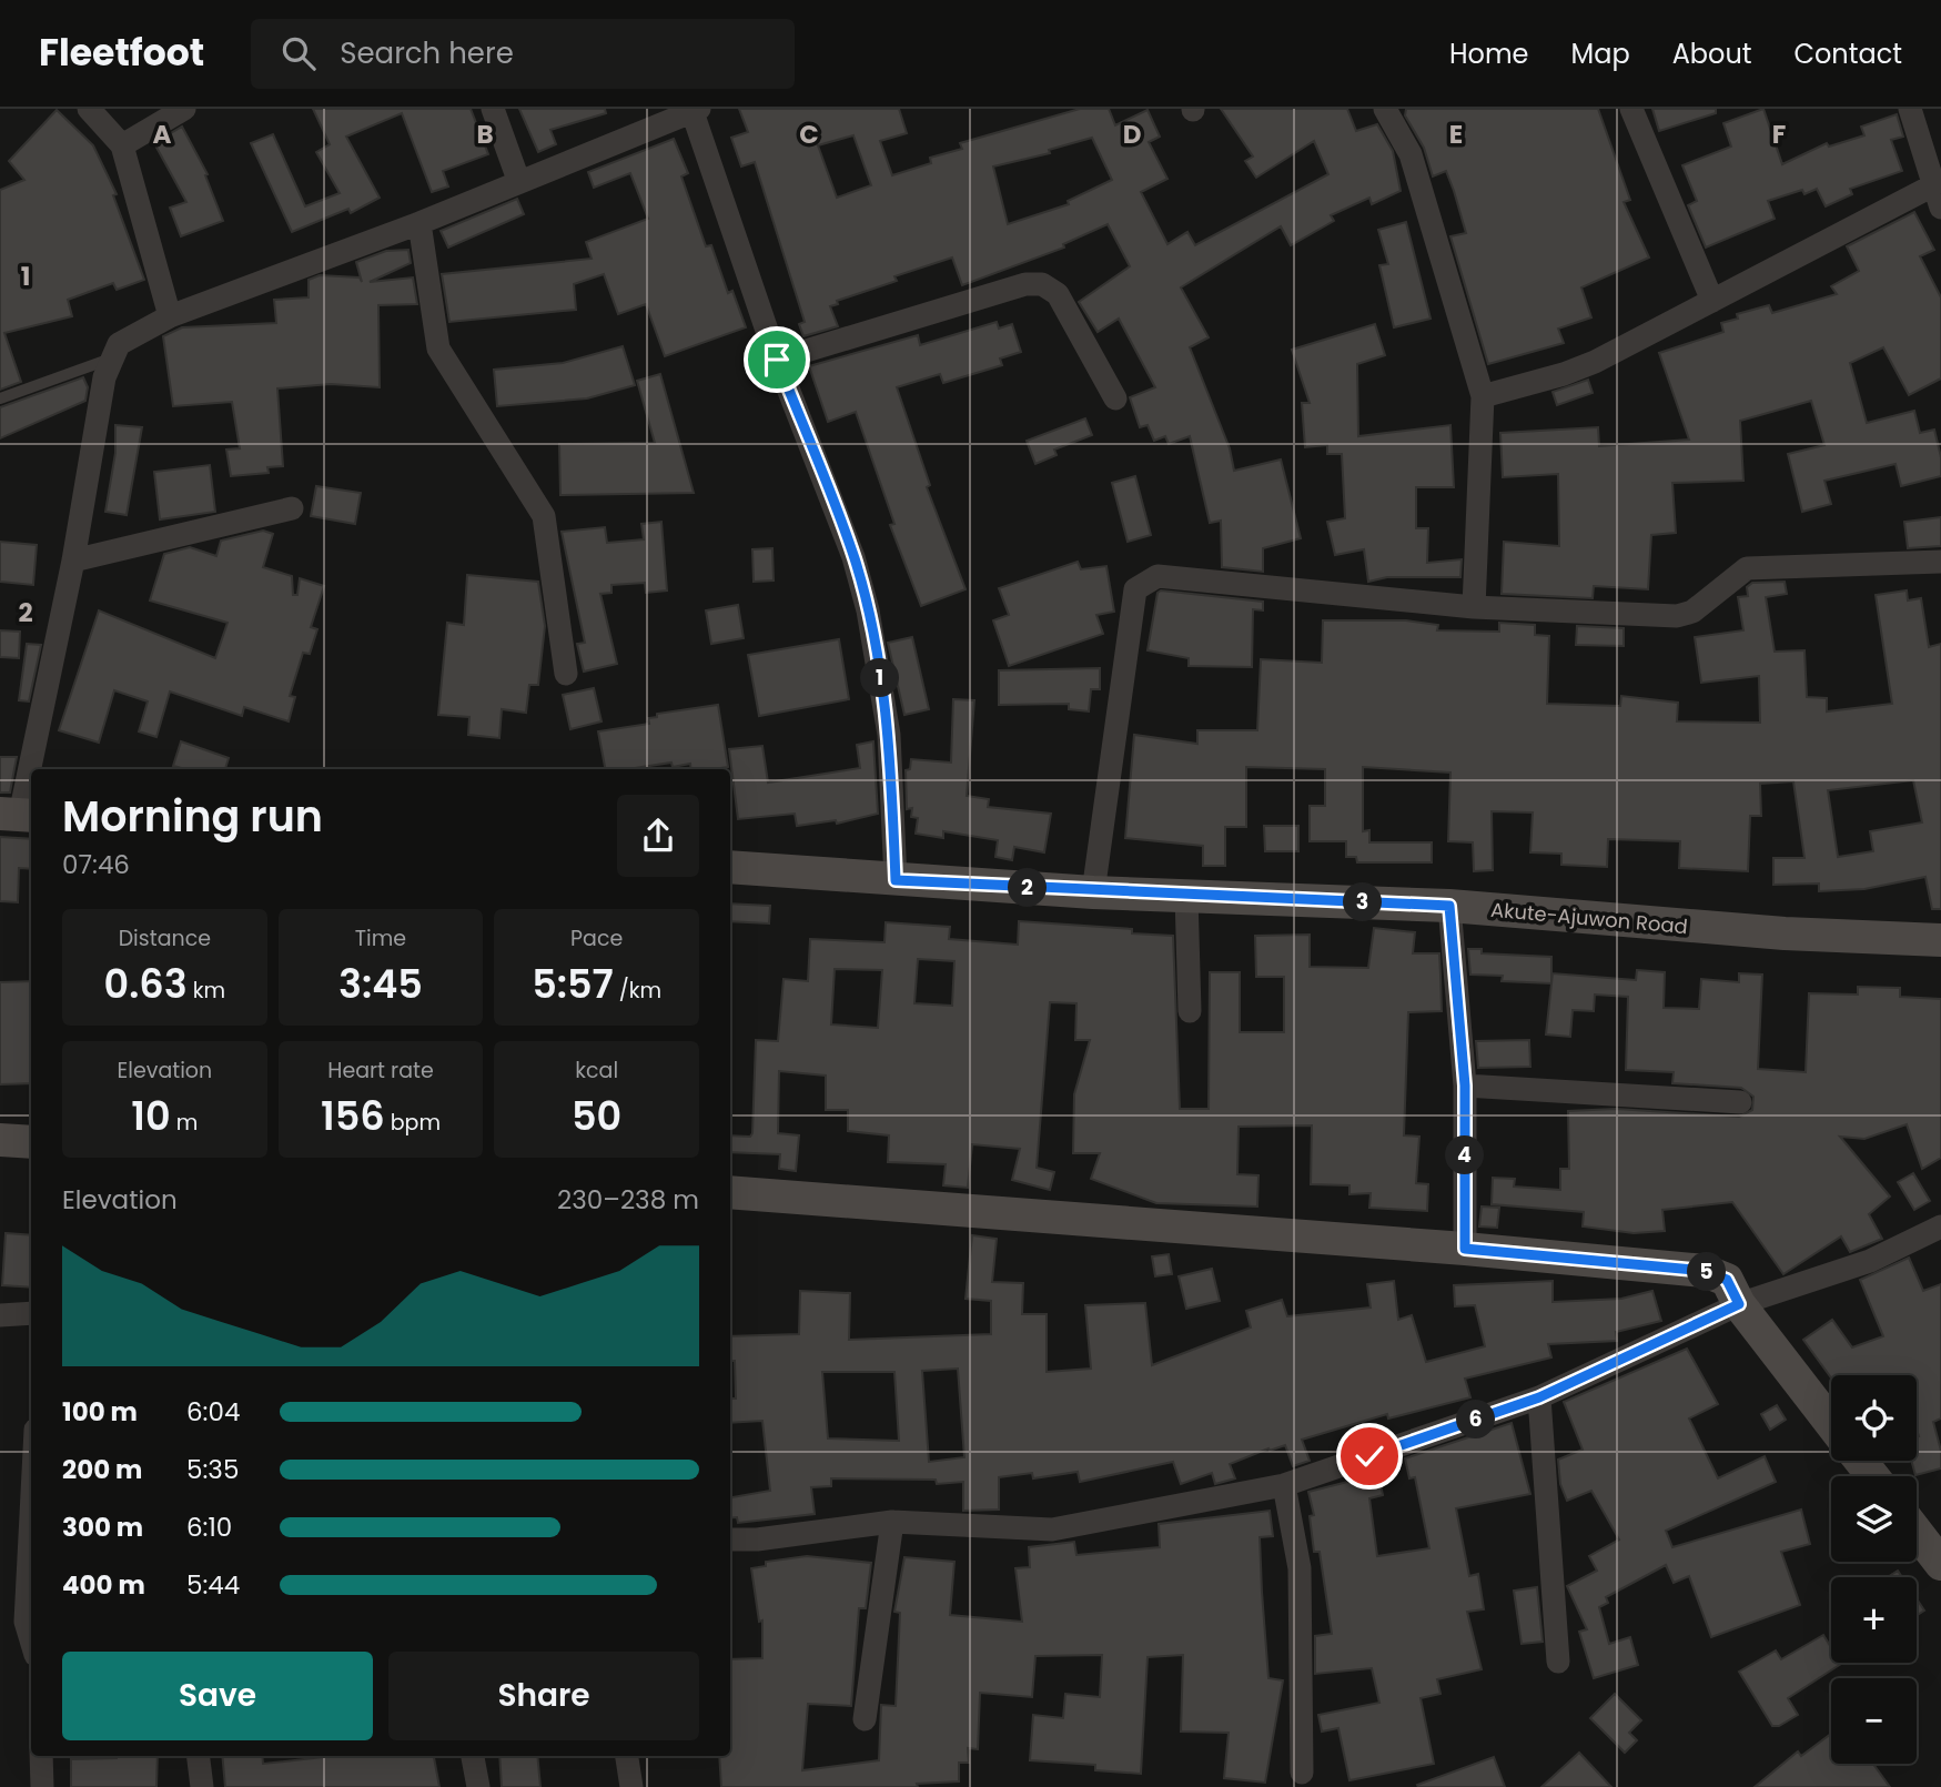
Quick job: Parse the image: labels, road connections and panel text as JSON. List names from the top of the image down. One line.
{"streets":{"street":["Akute-Ajuwon Road"]},"page":{"header":"Fleetfoot","search":"Search here","nav":["Home","Map","About","Contact"],"pins":["1","2","3","4","5","6"],"heading":["Morning run","07:46"],"stats":[["Distance","0.63 km"],["Time","3:45"],["Pace","5:57 /km"],["Elevation","10 m"],["Heart rate","156 bpm"],["kcal","50"]],"chart":["Elevation","230–238 m"],"map_buttons":["+","−"],"list":[{"name":"100 m","note":"6:04"},{"name":"200 m","note":"5:35"},{"name":"300 m","note":"6:10"},{"name":"400 m","note":"5:44"}],"buttons":["Save","Share"]},"grid":{"columns":["A","B","C","D","E","F"],"rows":["1","2"]}}
